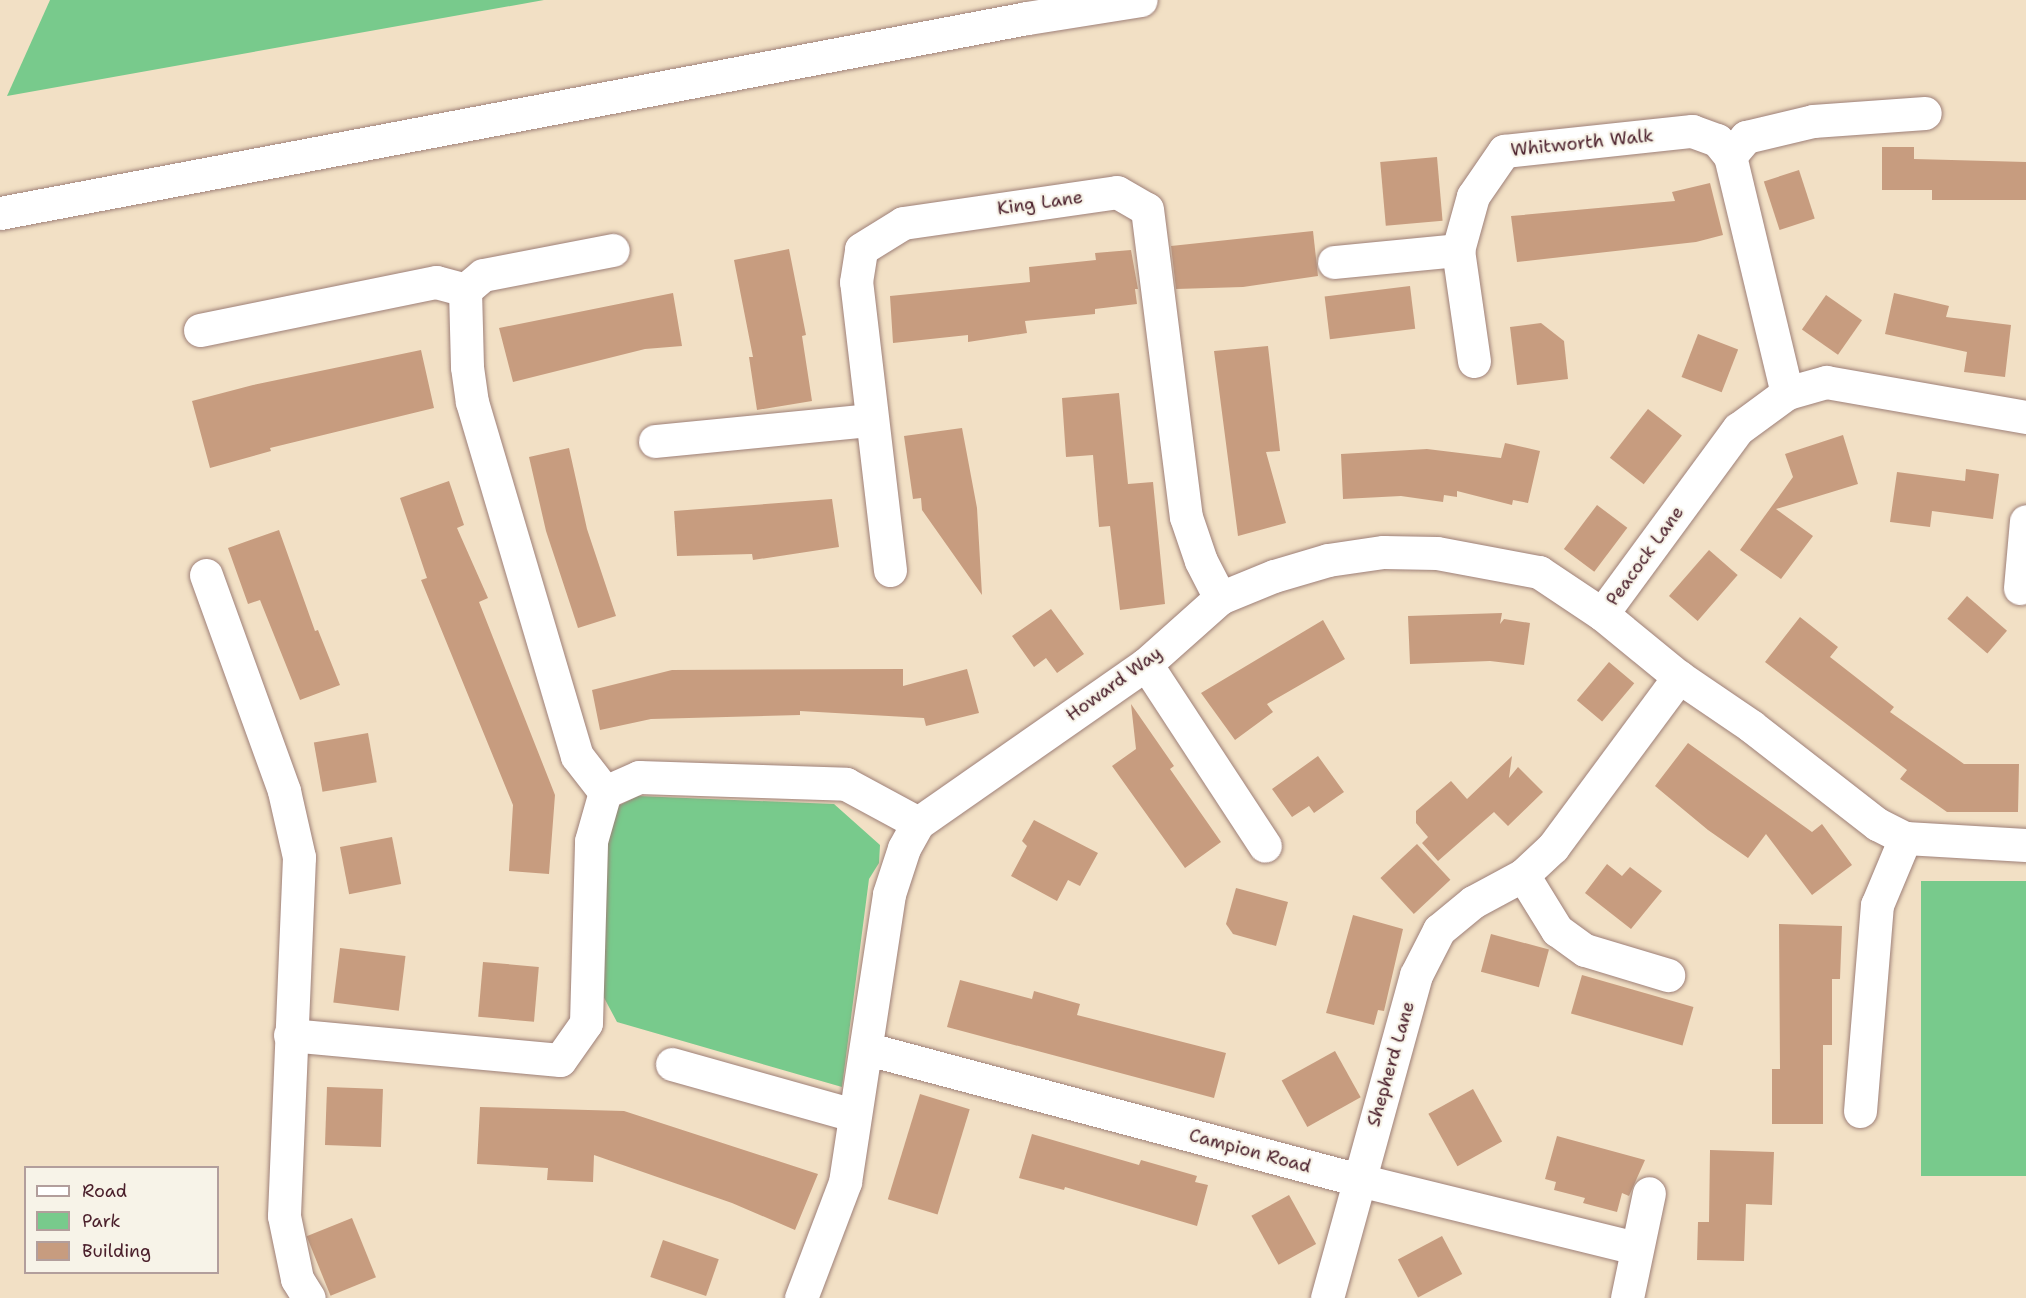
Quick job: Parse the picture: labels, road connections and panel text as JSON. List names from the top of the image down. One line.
{"streets":{"main road":["Whitworth Walk","King Lane","Peacock Lane","Howard Way","Shepherd Lane","Campion Road"]},"crossings":[["King Lane","Howard Way"],["Peacock Lane","Howard Way"],["Peacock Lane","Shepherd Lane"],["Howard Way","Campion Road"],["Shepherd Lane","Campion Road"]],"legend":["Road","Park","Building"]}
